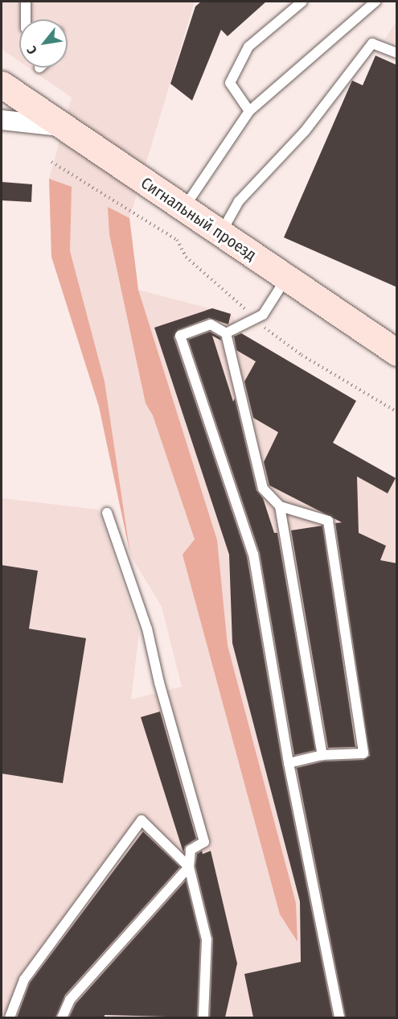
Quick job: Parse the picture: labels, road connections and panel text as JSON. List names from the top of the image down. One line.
{"streets":{"main road":["Сигнальный проезд"]},"north":"bottom left"}
